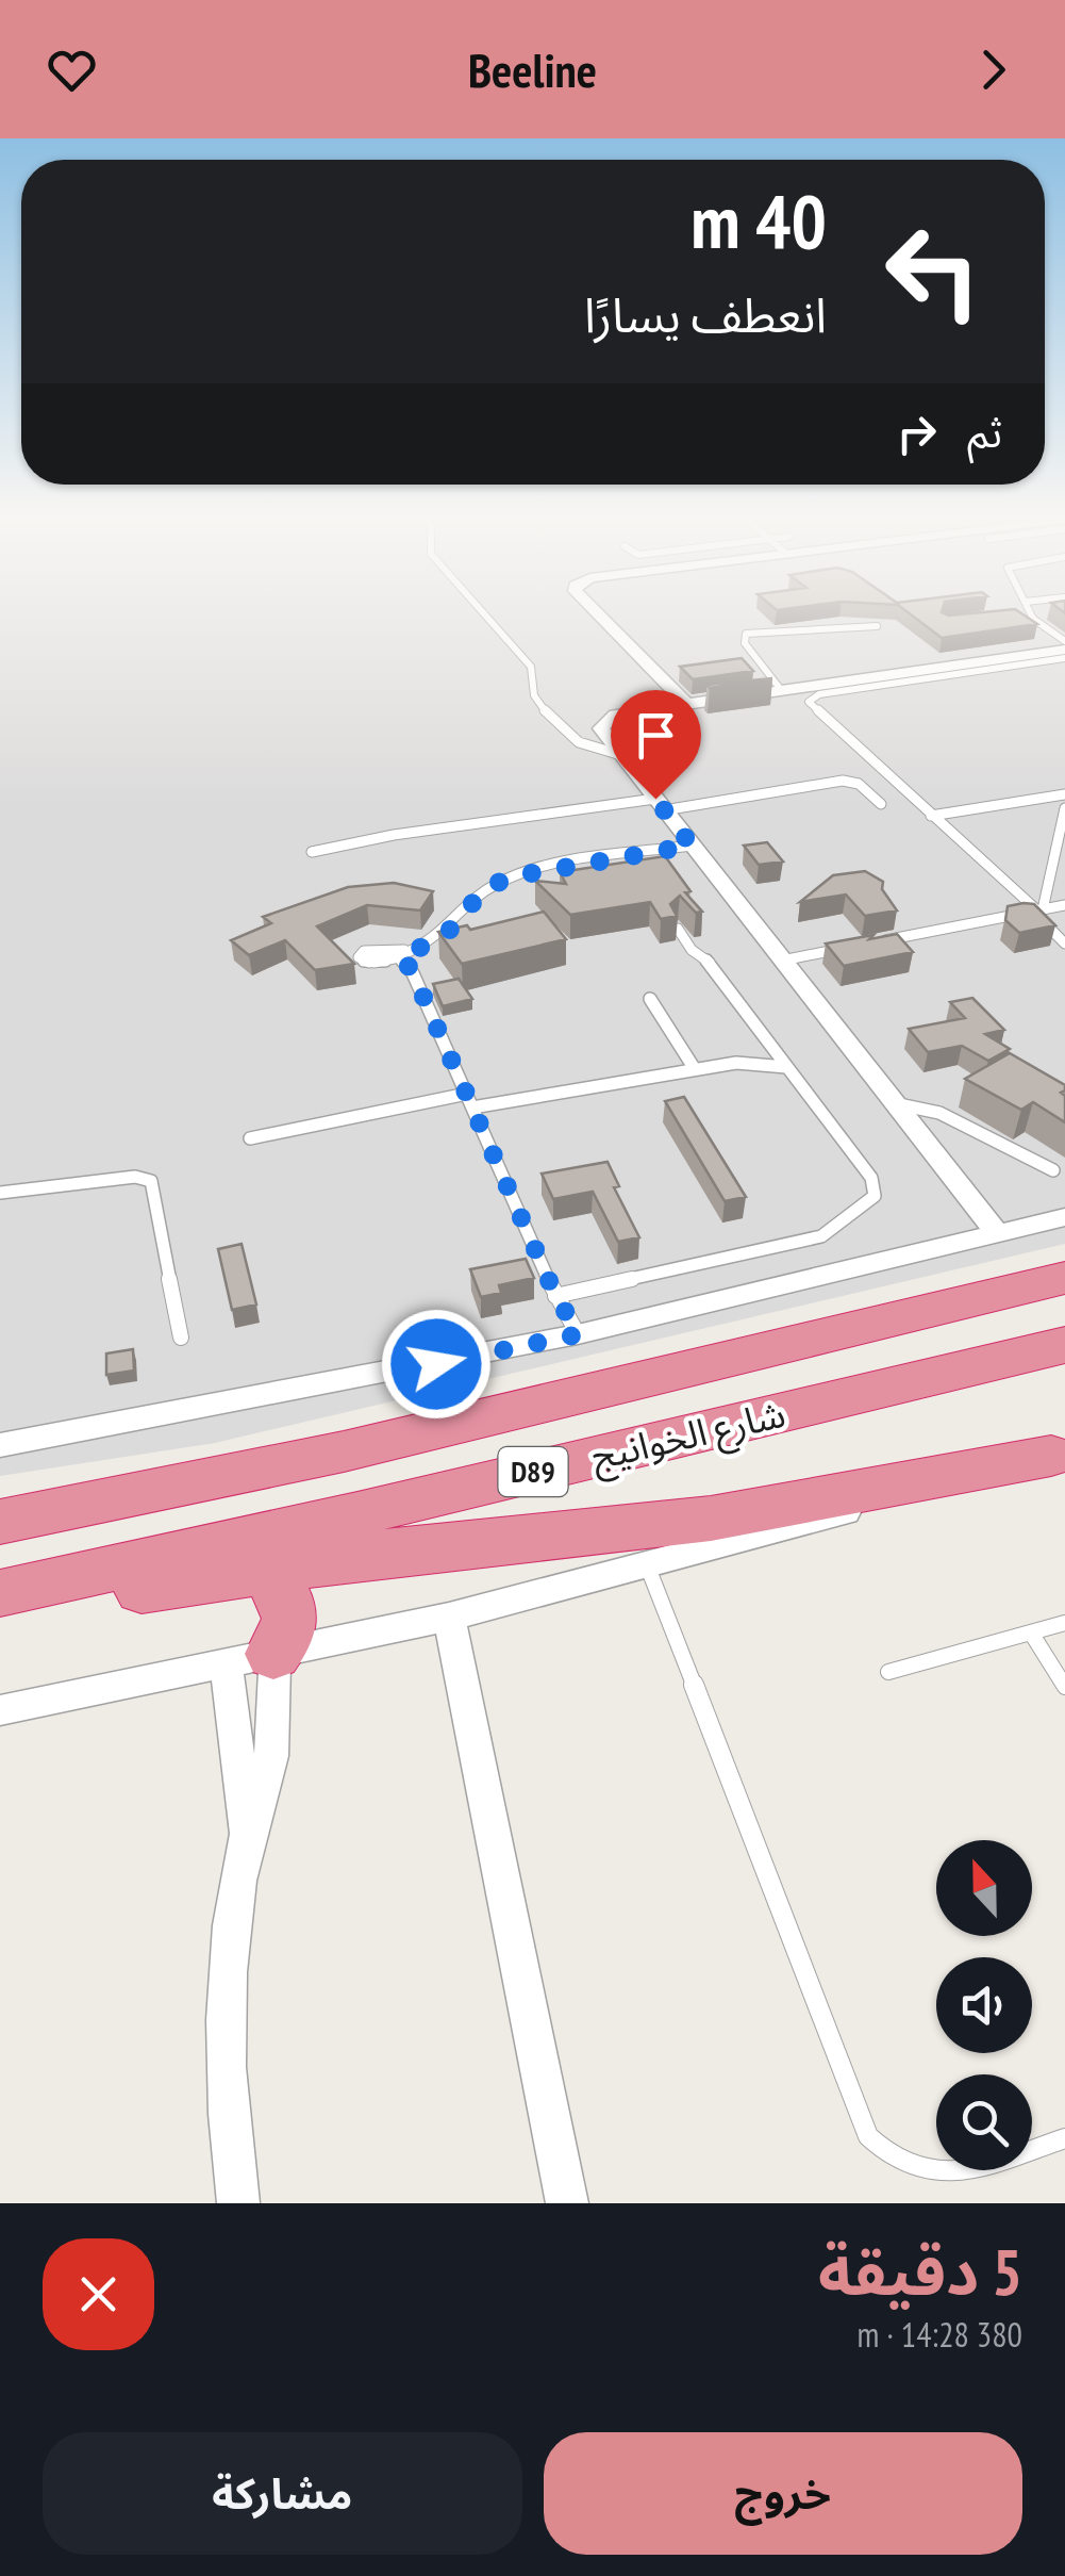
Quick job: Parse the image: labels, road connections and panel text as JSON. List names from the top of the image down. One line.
{"streets":{"highway":["شارع الخوانيج","D89"]},"north":"top","page":{"header":"Beeline","turn":["40 m","انعطف يسارًا"],"then":"ثم","heading":["5 دقيقة","380 m · 14:28"],"buttons":["خروج","مشاركة"]}}
